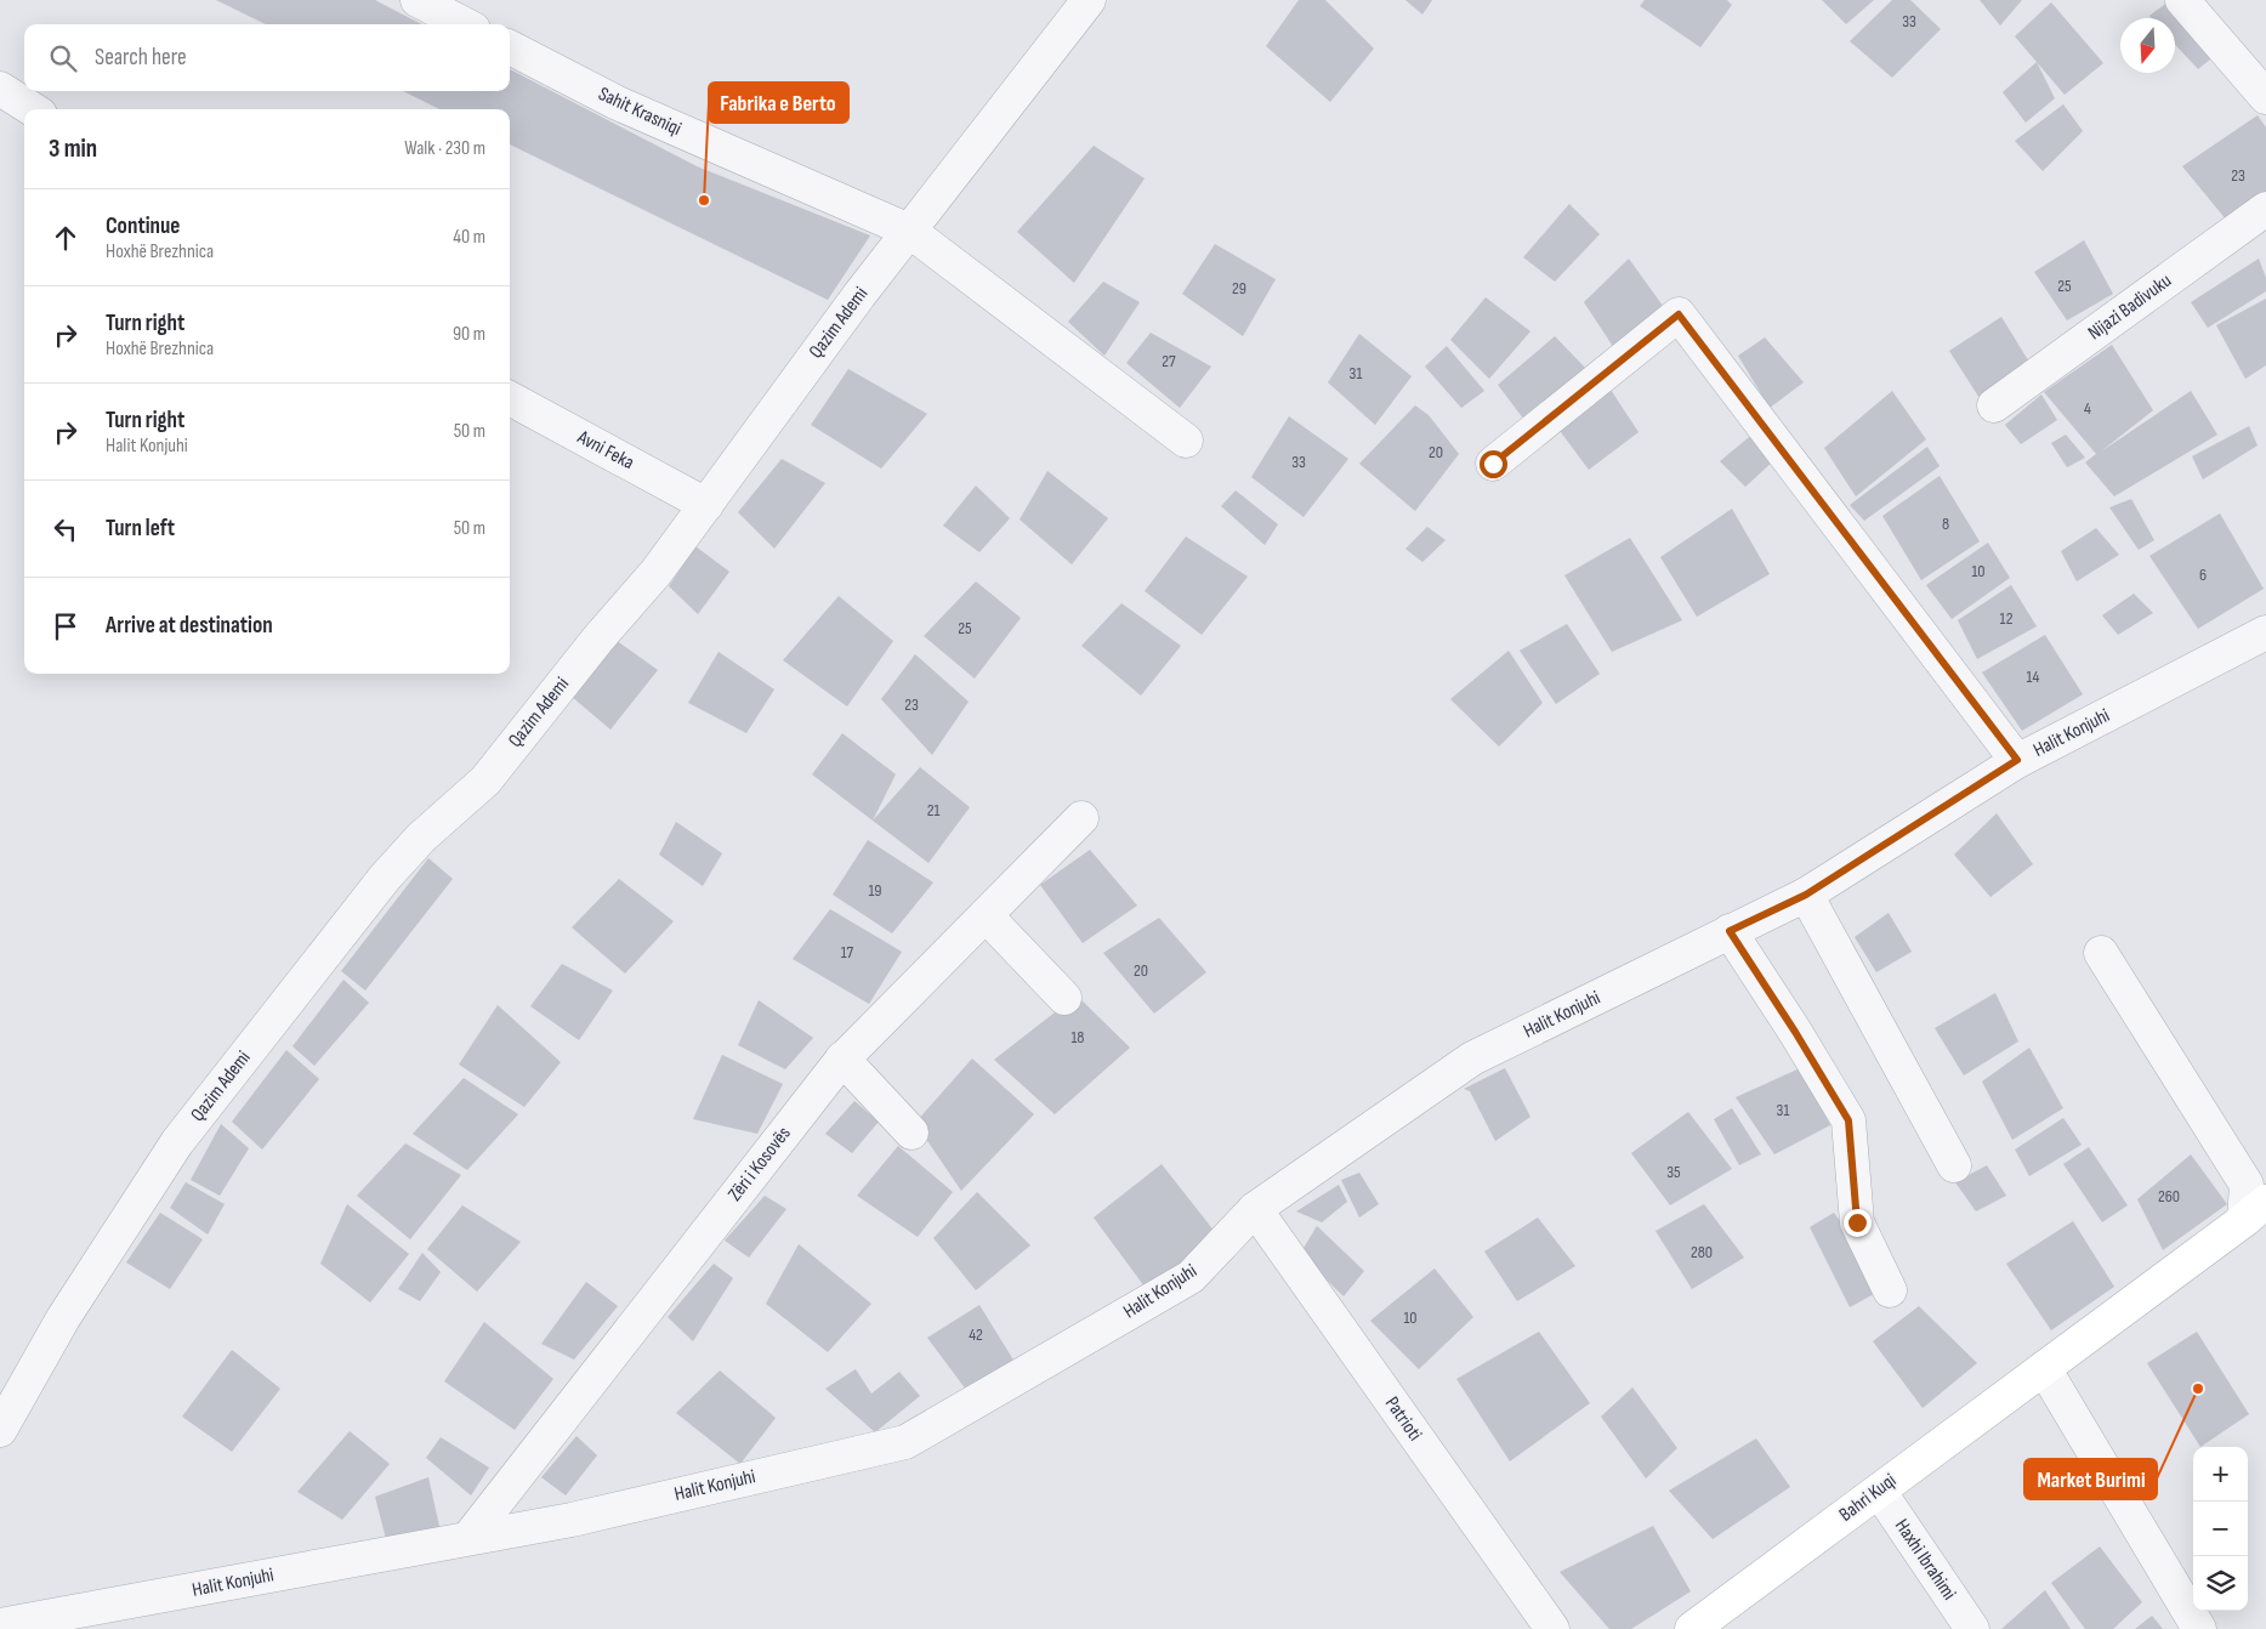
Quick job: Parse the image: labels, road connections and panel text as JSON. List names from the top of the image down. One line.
{"streets":{"street":["Sahit Krasniqi","Nijazi Badivuku","Qazim Ademi","Avni Feka","Halit Konjuhi","Zëri i Kosovës","Patrioti","Bahri Kuqi","Haxhi Ibrahimi"]},"crossings":[["Sahit Krasniqi","Qazim Ademi"],["Qazim Ademi","Avni Feka"],["Halit Konjuhi","Zëri i Kosovës"],["Halit Konjuhi","Patrioti"],["Bahri Kuqi","Haxhi Ibrahimi"]],"places":["Fabrika e Berto","Market Burimi"],"house_numbers":["33","23","25","29","27","31","4","20","33","8","10","6","12","25","14","23","21","19","17","20","18","31","35","260","280","10","42"],"north":"bottom","page":{"search":"Search here","heading":["3 min","Walk · 230 m"],"list":[["Continue","Hoxhë Brezhnica","40 m"],["Turn right","Hoxhë Brezhnica","90 m"],["Turn right","Halit Konjuhi","50 m"],["Turn left","50 m"],"Arrive at destination"],"map_buttons":["+","−"]}}
